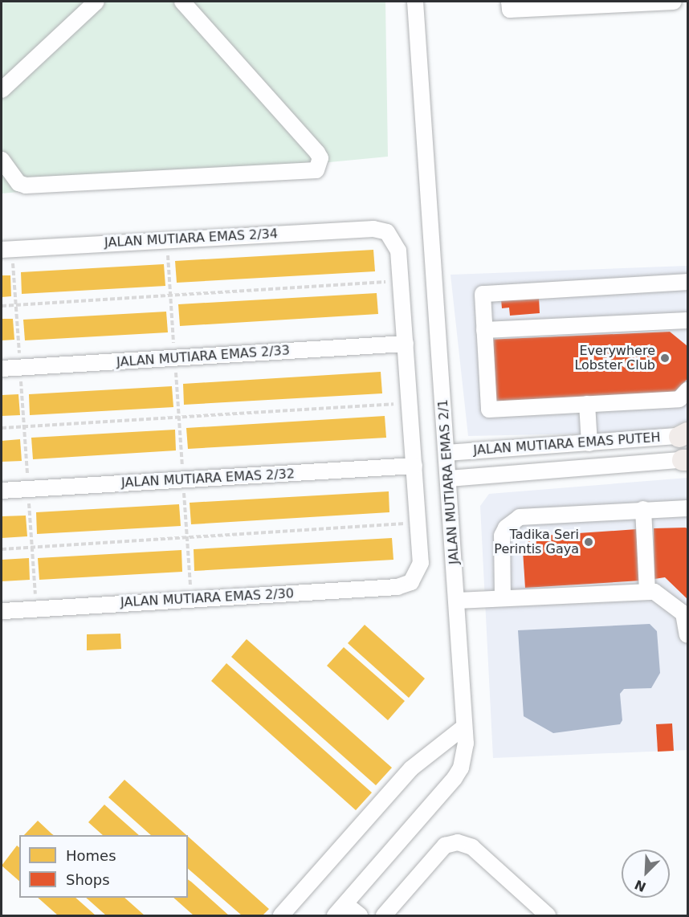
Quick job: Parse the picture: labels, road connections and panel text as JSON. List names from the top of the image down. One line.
{"streets":{"street":["JALAN MUTIARA EMAS 2/34","JALAN MUTIARA EMAS 2/33","JALAN MUTIARA EMAS PUTEH","JALAN MUTIARA EMAS 2/32","JALAN MUTIARA EMAS 2/1","JALAN MUTIARA EMAS 2/30"]},"crossings":[["JALAN MUTIARA EMAS PUTEH","JALAN MUTIARA EMAS 2/1"]],"places":["Everywhere Lobster Club","Tadika Seri Perintis Gaya"],"legend":["Homes","Shops"],"north":"bottom left"}
